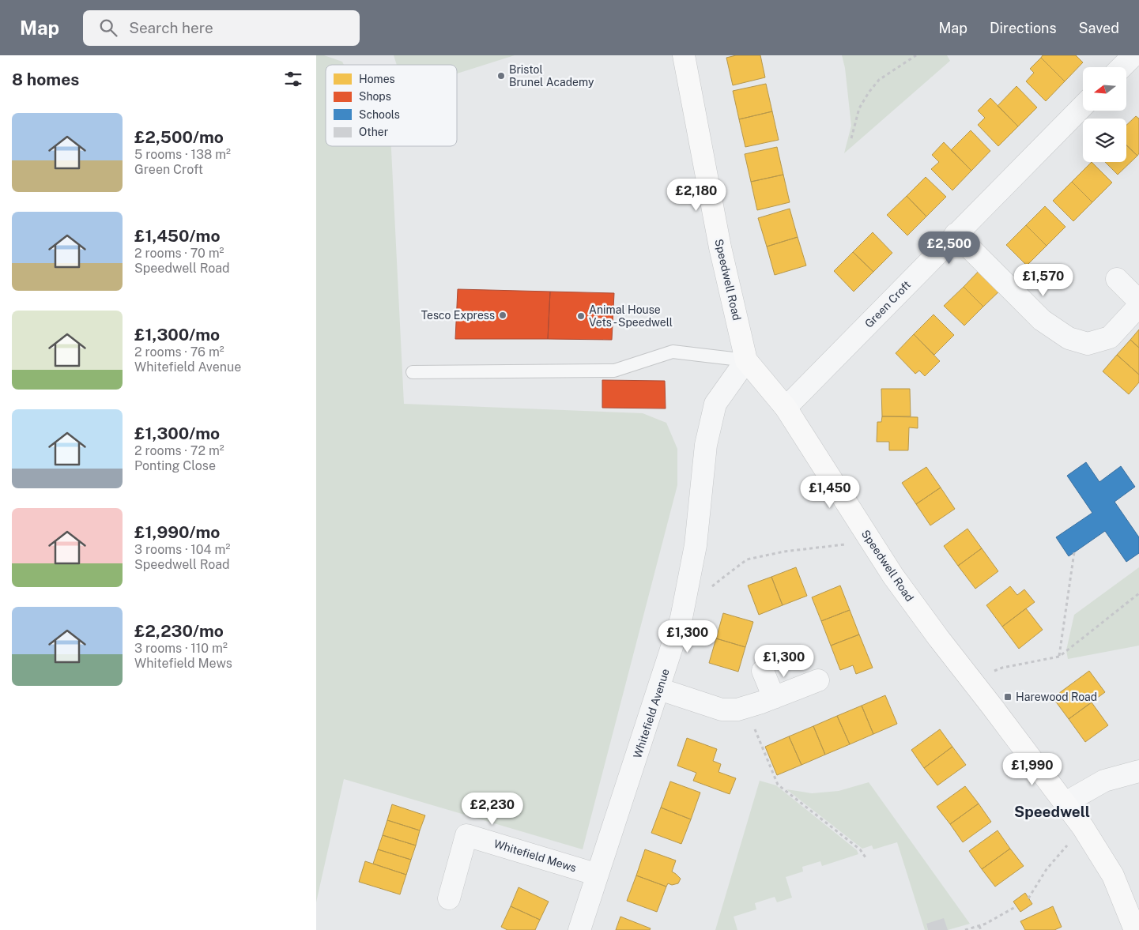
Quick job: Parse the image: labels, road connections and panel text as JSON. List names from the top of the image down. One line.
{"streets":{"street":["Speedwell Road","Green Croft","Whitefield Avenue","Whitefield Mews"]},"crossings":[["Speedwell Road","Green Croft"],["Speedwell Road","Whitefield Avenue"],["Whitefield Avenue","Whitefield Mews"]],"districts":["Speedwell"],"places":{"other":["Bristol Brunel Academy","Tesco Express","Animal House Vets - Speedwell"],"transit":["Harewood Road"]},"legend":["Homes","Shops","Schools","Other"],"north":"left","page":{"header":"Map","search":"Search here","nav":["Map","Directions","Saved"],"heading":"8 homes","list":[{"name":"£2,500/mo","note":"5 rooms · 138 m² · Green Croft"},{"name":"£1,450/mo","note":"2 rooms · 70 m² · Speedwell Road"},{"name":"£1,300/mo","note":"2 rooms · 76 m² · Whitefield Avenue"},{"name":"£1,300/mo","note":"2 rooms · 72 m² · Ponting Close"},{"name":"£1,990/mo","note":"3 rooms · 104 m² · Speedwell Road"},{"name":"£2,230/mo","note":"3 rooms · 110 m² · Whitefield Mews"}],"price":["£2,180","£2,500","£1,570","£1,450","£1,300","£1,300","£1,990","£2,230"]}}
